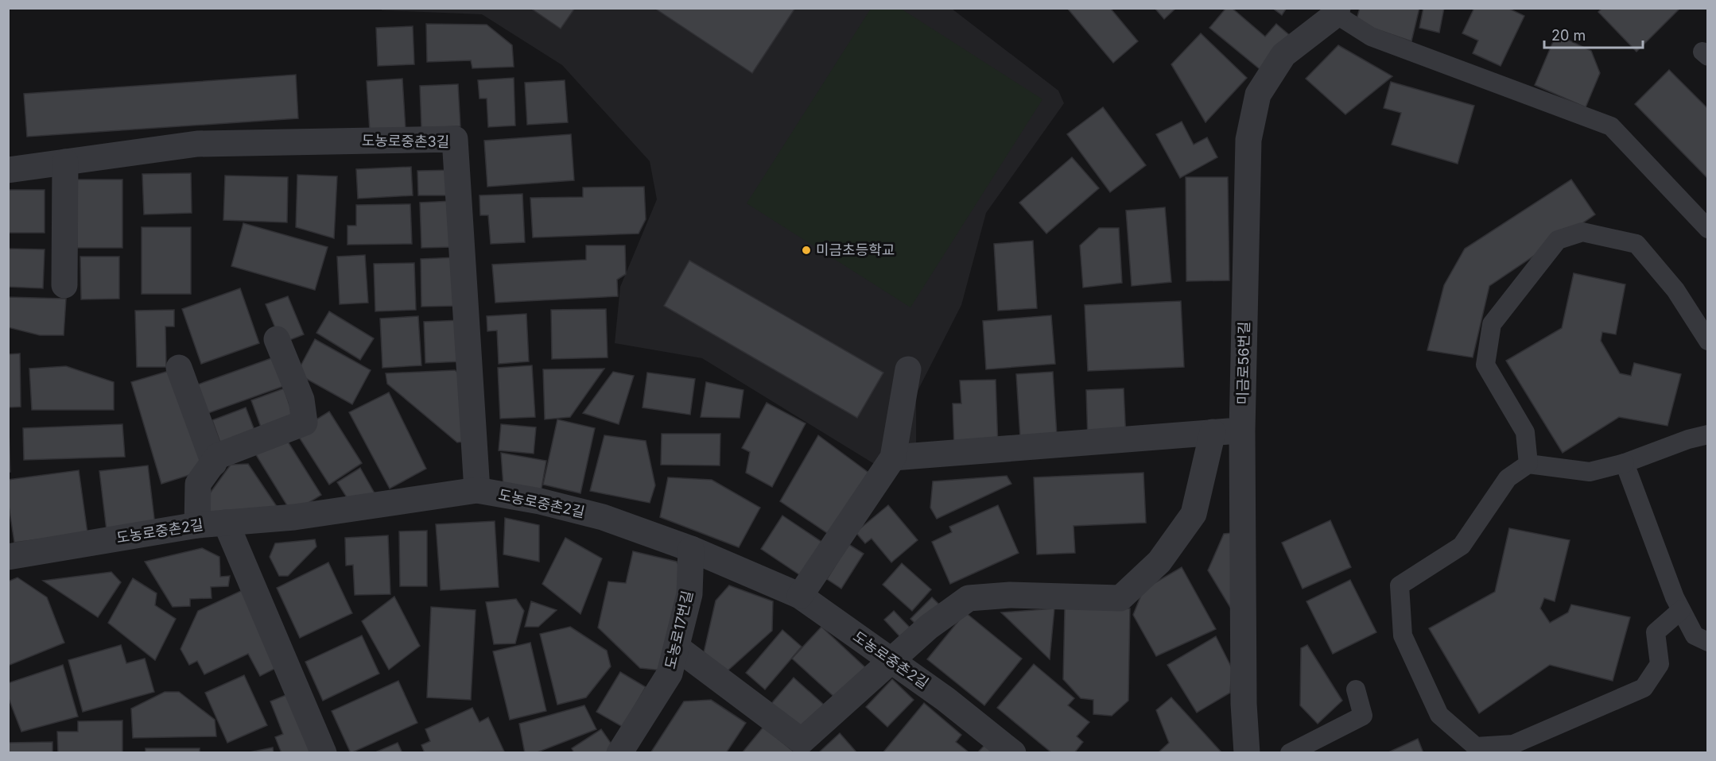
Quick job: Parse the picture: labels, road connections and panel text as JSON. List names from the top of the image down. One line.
{"streets":{"street":["도농로중촌3길","미금로56번길","도농로중촌2길","도농로17번길"]},"crossings":[["도농로중촌3길","도농로중촌2길"],["도농로중촌2길","도농로17번길"]],"places":["미금초등학교"],"scale_bar":"20 m"}
